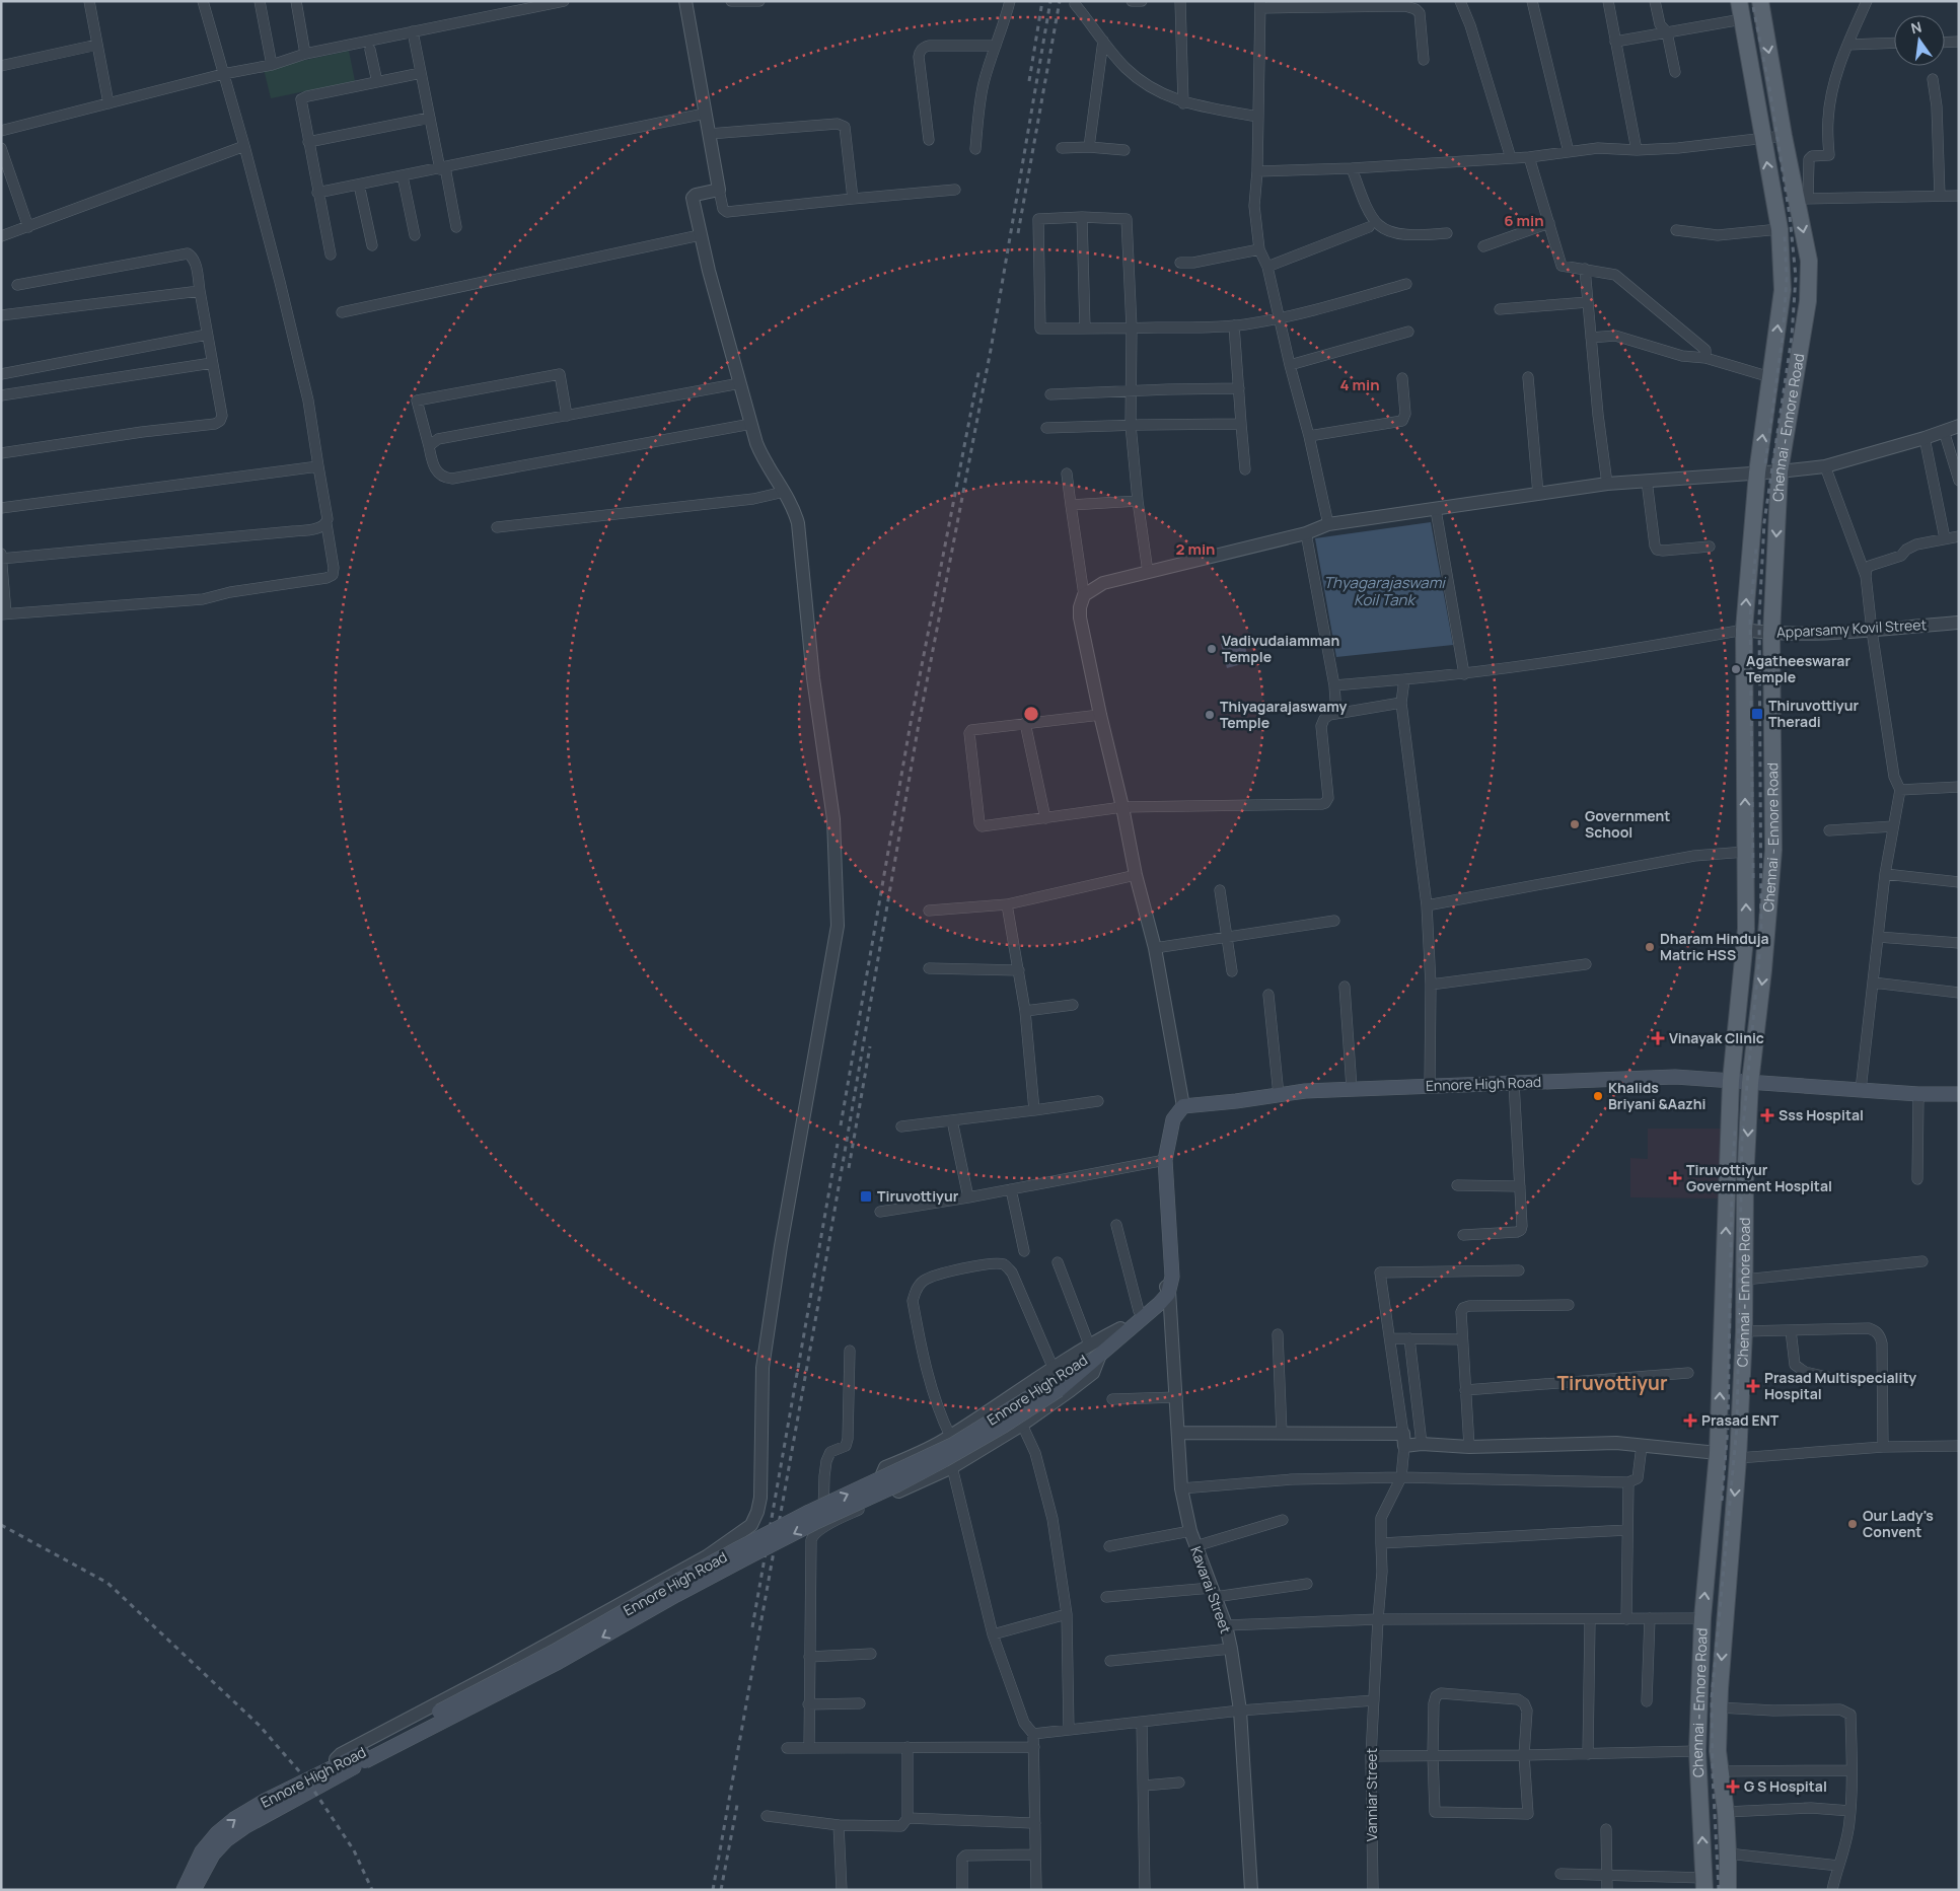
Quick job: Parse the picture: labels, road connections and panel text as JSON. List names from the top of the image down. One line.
{"streets":{"main road":["Chennai - Ennore Road","Ennore High Road"],"street":["Apparsamy Kovil Street","Kavarai Street","Vanniar Street"]},"crossings":[["Chennai - Ennore Road","Apparsamy Kovil Street"],["Chennai - Ennore Road","Ennore High Road"],["Ennore High Road","Kavarai Street"]],"districts":["Tiruvottiyur"],"water":["Thyagarajaswami Koil Tank"],"places":{"other":["Vadivudaiamman Temple","Agatheeswarar Temple","Thiyagarajaswamy Temple","Government School","Dharam Hinduja Matric HSS","Khalids Briyani &Aazhi","Our Lady's Convent"],"transit":["Thiruvottiyur Theradi","Tiruvottiyur"],"health":["Vinayak Clinic","Sss Hospital","Tiruvottiyur Government Hospital","Prasad Multispeciality Hospital","Prasad ENT","G S Hospital"]},"north":"top","rings":["6 min","4 min","2 min"]}
